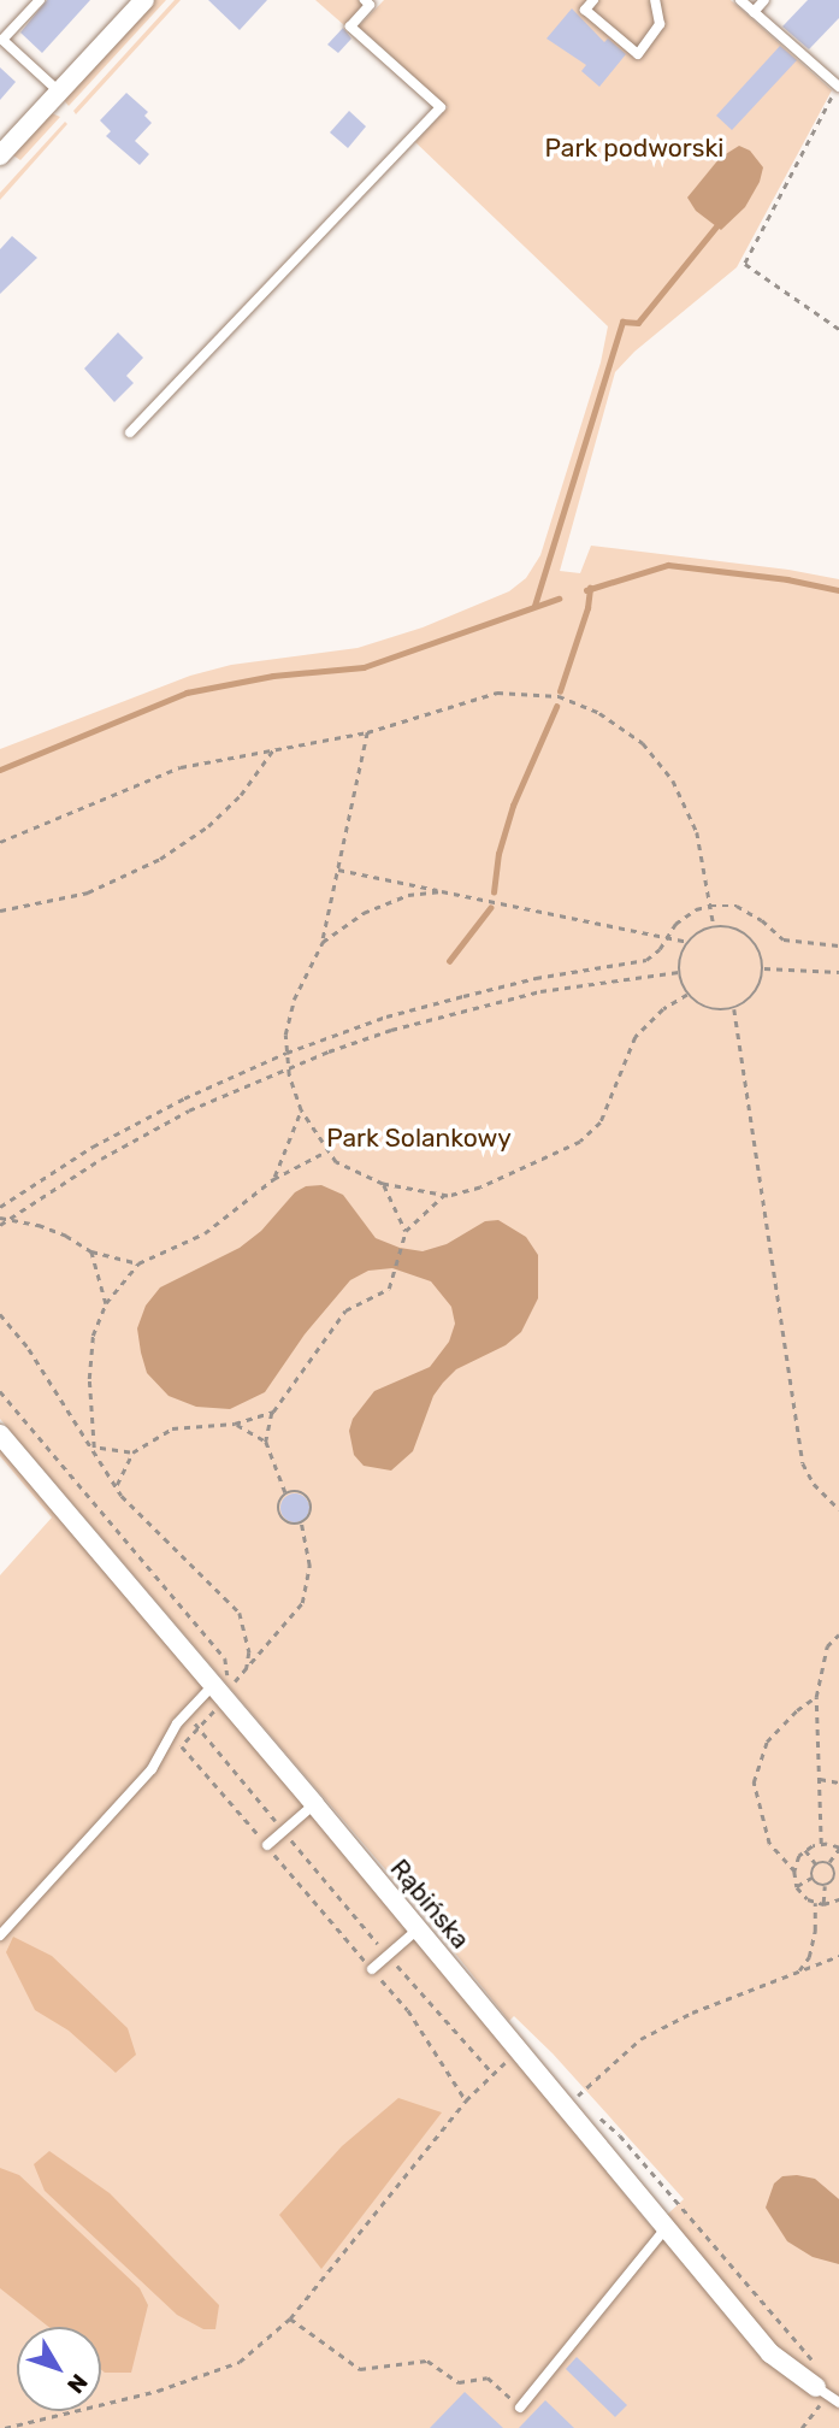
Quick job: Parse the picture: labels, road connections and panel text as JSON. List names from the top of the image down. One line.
{"streets":{"street":["Rąbińska"]},"parks":["Park podworski","Park Solankowy"],"north":"bottom right"}
